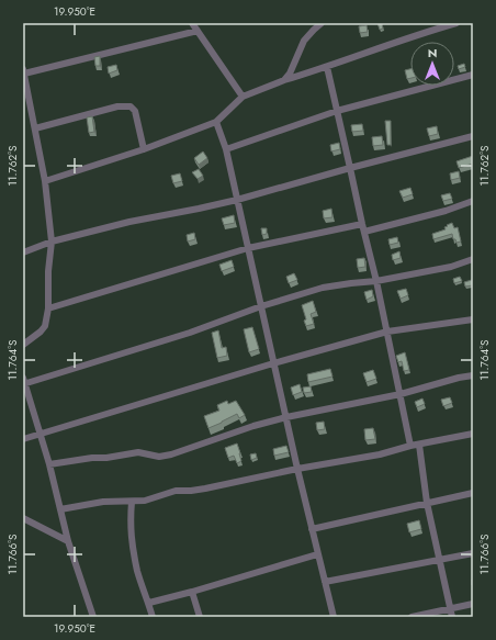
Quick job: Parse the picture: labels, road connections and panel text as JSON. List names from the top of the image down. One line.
{"north":"top","coordinates":["19.950°E","11.762°S","11.764°S","11.766°S"]}
